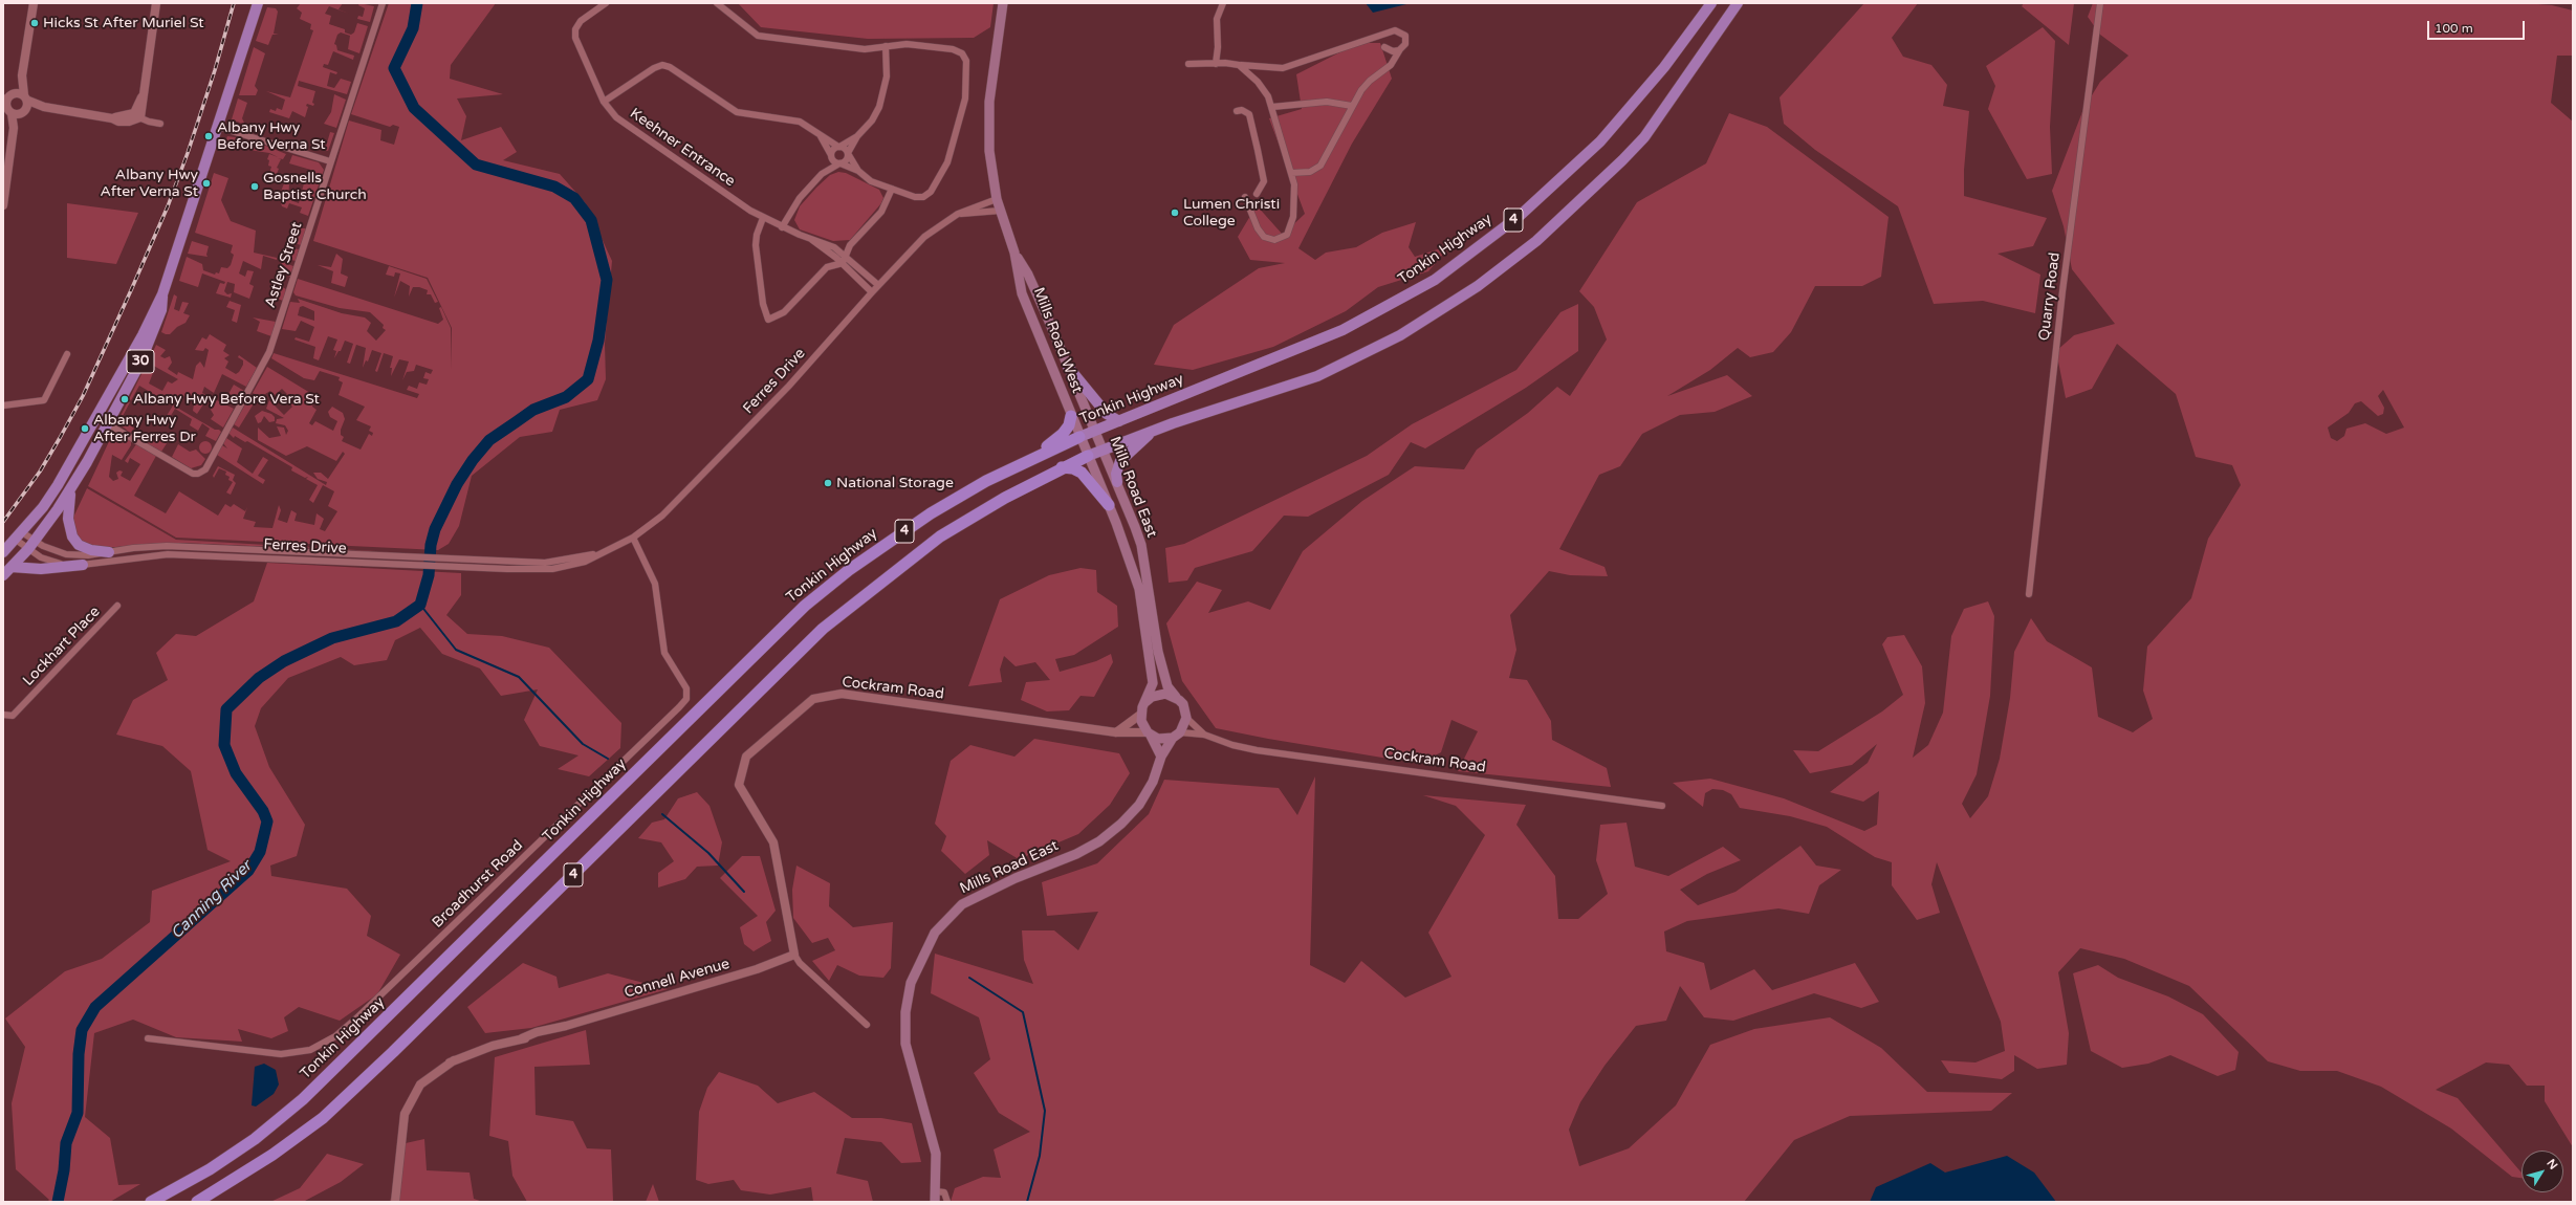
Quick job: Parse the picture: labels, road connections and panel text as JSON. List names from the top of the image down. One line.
{"streets":{"highway":["4","Tonkin Highway","30"],"main road":["Mills Road West","Mills Road East"],"street":["Keehner Entrance","Astley Street","Quarry Road","Ferres Drive","Lockhart Place","Cockram Road","Broadhurst Road","Connell Avenue"]},"crossings":[["Keehner Entrance","Ferres Drive"],["4","Mills Road East"],["Tonkin Highway","Mills Road West"],["Tonkin Highway","Mills Road East"],["Astley Street","30"],["Mills Road West","Ferres Drive"],["Mills Road West","Mills Road East"],["30","Ferres Drive"],["Ferres Drive","Broadhurst Road"],["Mills Road East","Cockram Road"],["Cockram Road","Connell Avenue"]],"water":["Canning River"],"places":["Hicks St After Muriel St","Albany Hwy Before Verna St","Albany Hwy After Verna St","Gosnells Baptist Church","Lumen Christi College","Albany Hwy Before Vera St","Albany Hwy After Ferres Dr","National Storage"],"scale_bar":"100 m","north":"top right"}
